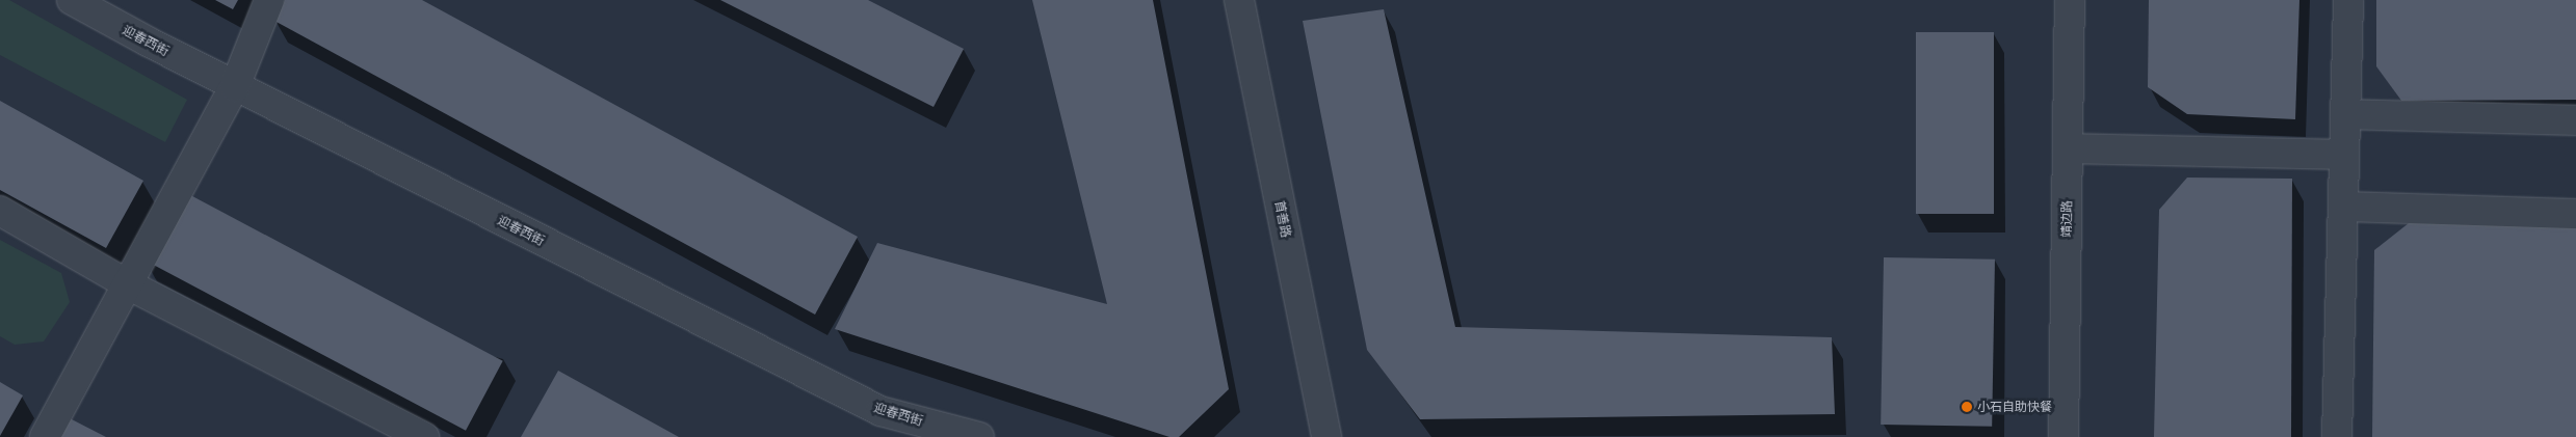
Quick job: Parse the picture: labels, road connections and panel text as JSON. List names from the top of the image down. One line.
{"streets":{"street":["迎春西街","首善路","靖边路"]},"places":["小石自助快餐"]}
